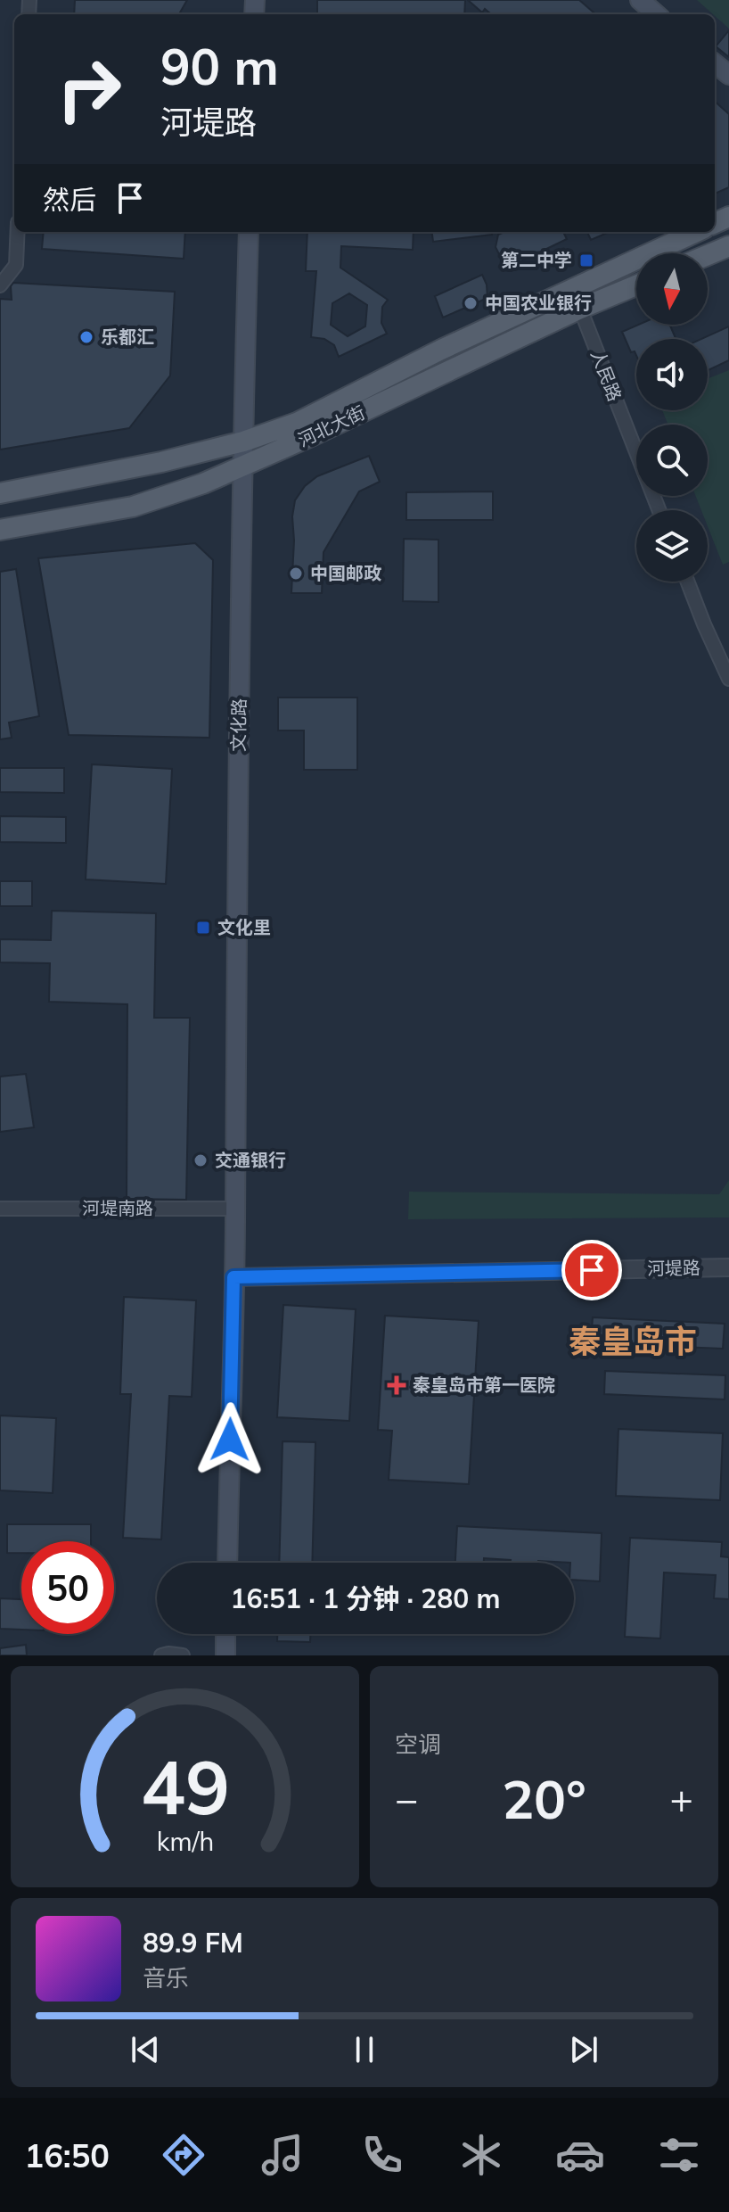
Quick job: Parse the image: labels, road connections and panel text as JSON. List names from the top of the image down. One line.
{"streets":{"main road":["河北大街","文化路"],"street":["人民路","河堤南路","河堤路"]},"crossings":[["人民路","河北大街"],["河北大街","文化路"],["文化路","河堤南路"],["文化路","河堤路"]],"districts":["秦皇岛市"],"places":{"transit":["第二中学","文化里"],"other":["中国农业银行","乐都汇","中国邮政","交通银行"],"health":["秦皇岛市第一医院"]},"north":"bottom","page":{"turn":["90 m","河堤路"],"then":"然后","limit":"50","trip":"16:51 · 1 分钟 · 280 m","tile":"空调","heat":["−","20°","+"],"song":["89.9 FM","音乐"],"tabs":"16:50","gauge":["49","km/h"]}}
